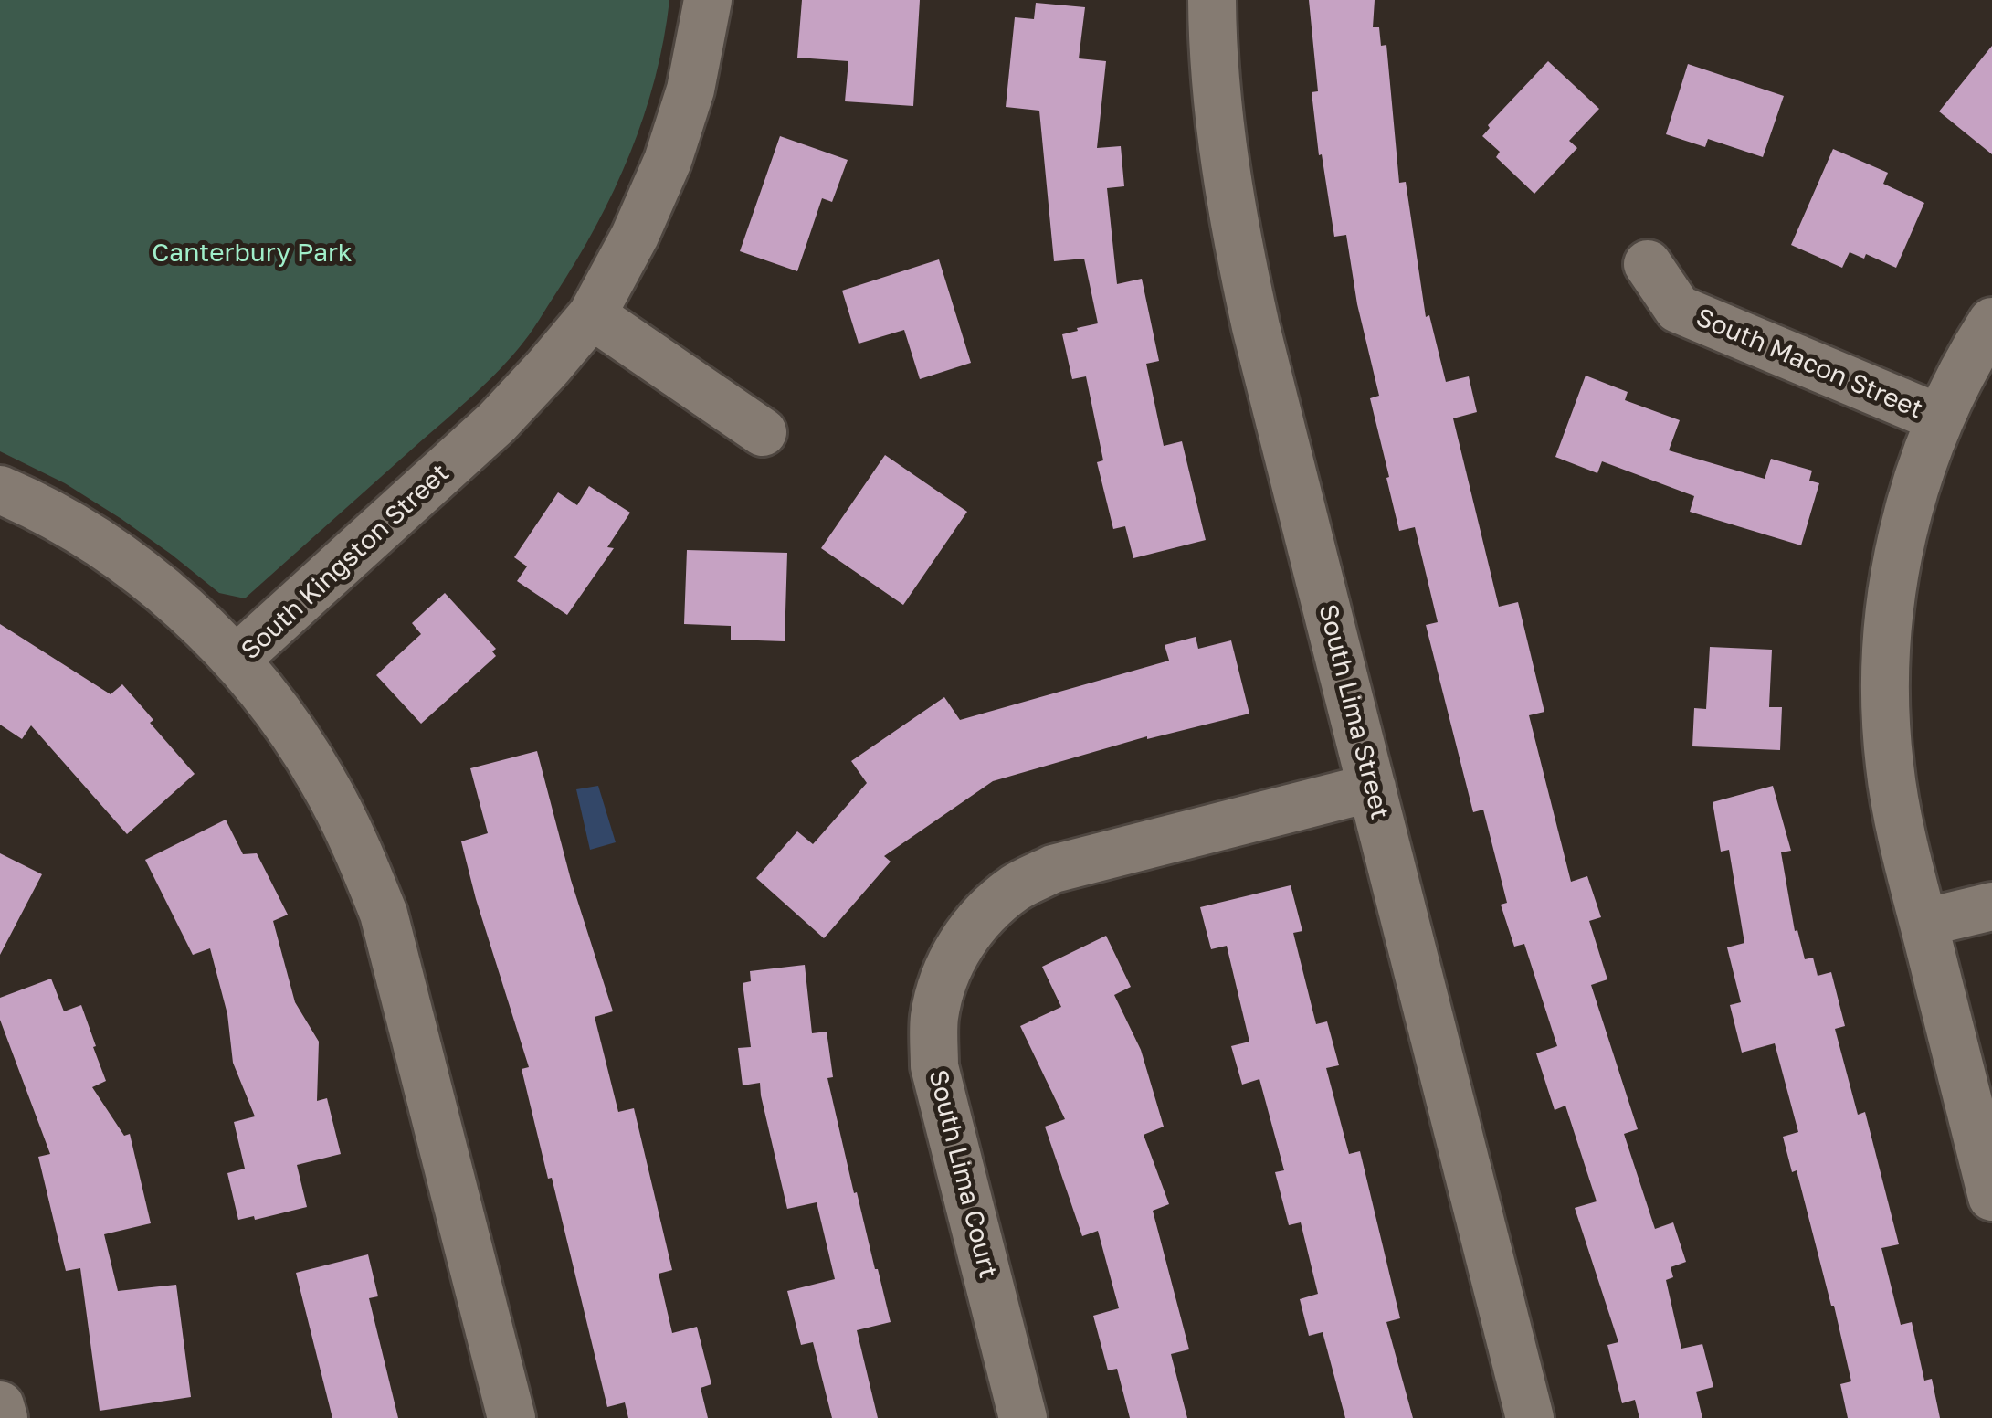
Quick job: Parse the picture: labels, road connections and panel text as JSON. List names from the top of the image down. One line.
{"streets":{"street":["South Macon Street","South Kingston Street","South Lima Street","South Lima Court"]},"crossings":[["South Lima Street","South Lima Court"]],"parks":["Canterbury Park"]}
